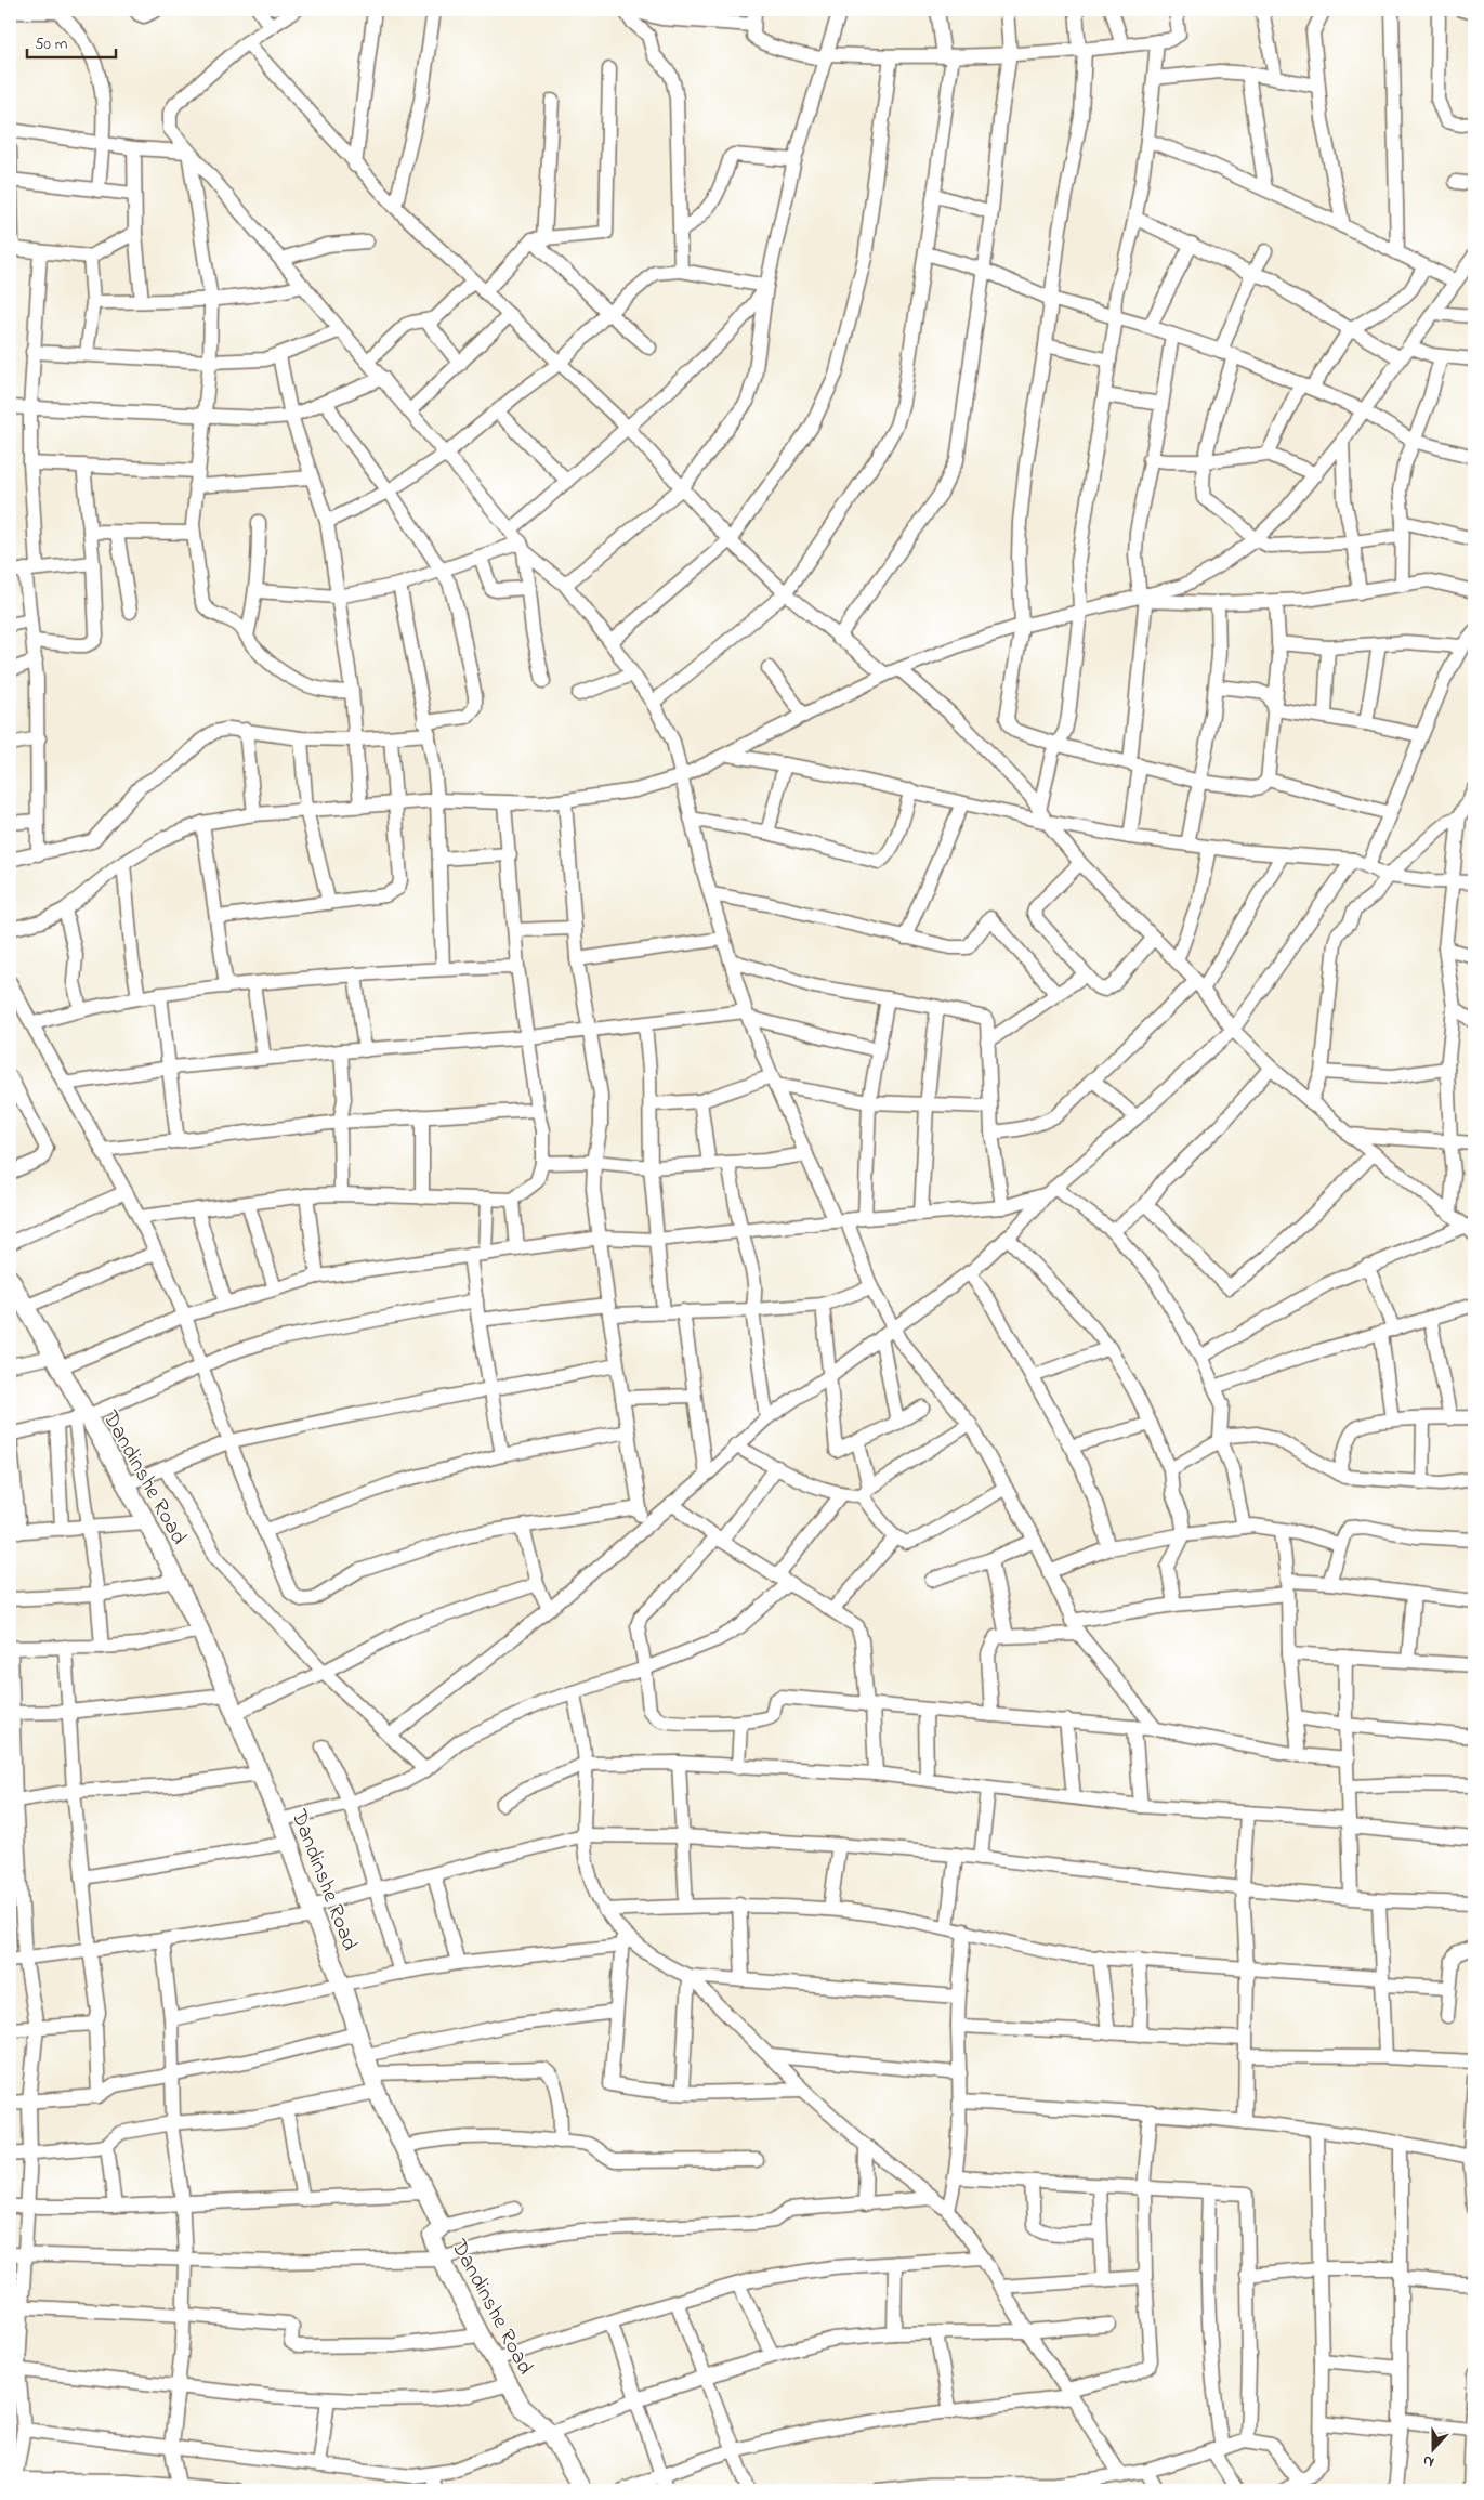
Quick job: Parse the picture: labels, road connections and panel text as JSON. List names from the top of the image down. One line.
{"streets":{"street":["Dandinshe Road"]},"scale_bar":"50 m","north":"bottom"}
